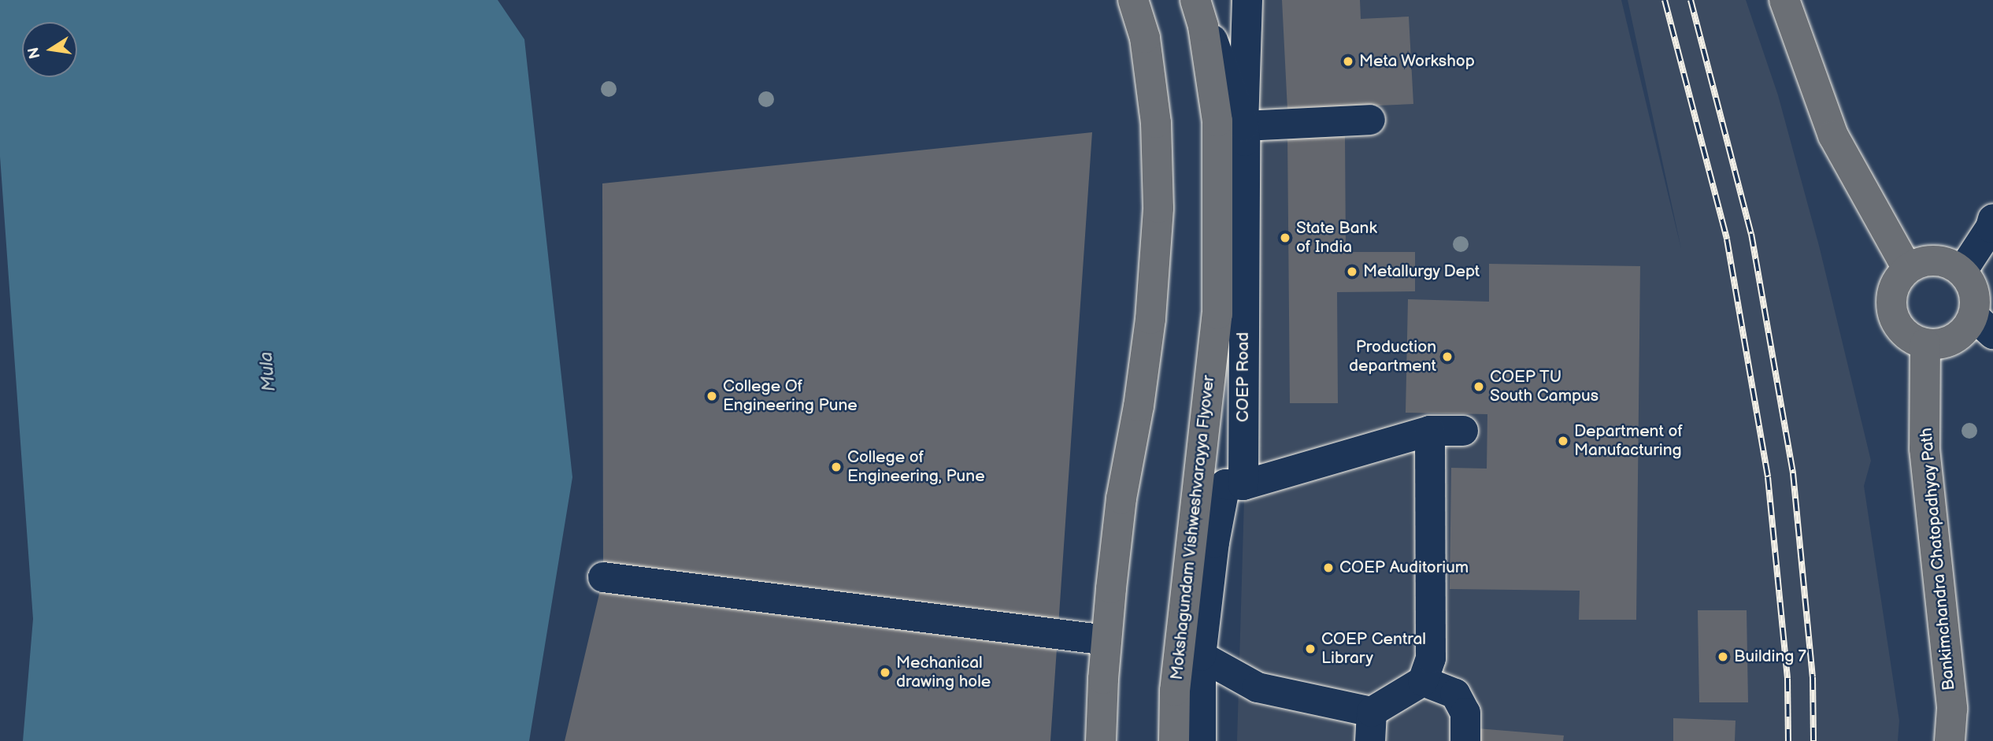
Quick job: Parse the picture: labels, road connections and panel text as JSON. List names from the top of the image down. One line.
{"streets":{"main road":["Mokshagundam Vishweshvarayya Flyover","Bankimchandra Chatopadhyay Path"],"street":["COEP Road"]},"crossings":[["COEP Road","Mokshagundam Vishweshvarayya Flyover"]],"water":["Mula"],"places":["Meta Workshop","State Bank of India","Metallurgy Dept","Production department","COEP TU South Campus","College Of Engineering Pune","Department of Manufacturing","College of Engineering, Pune","COEP Auditorium","COEP Central Library","Building 7","Mechanical drawing hole"],"north":"left"}
